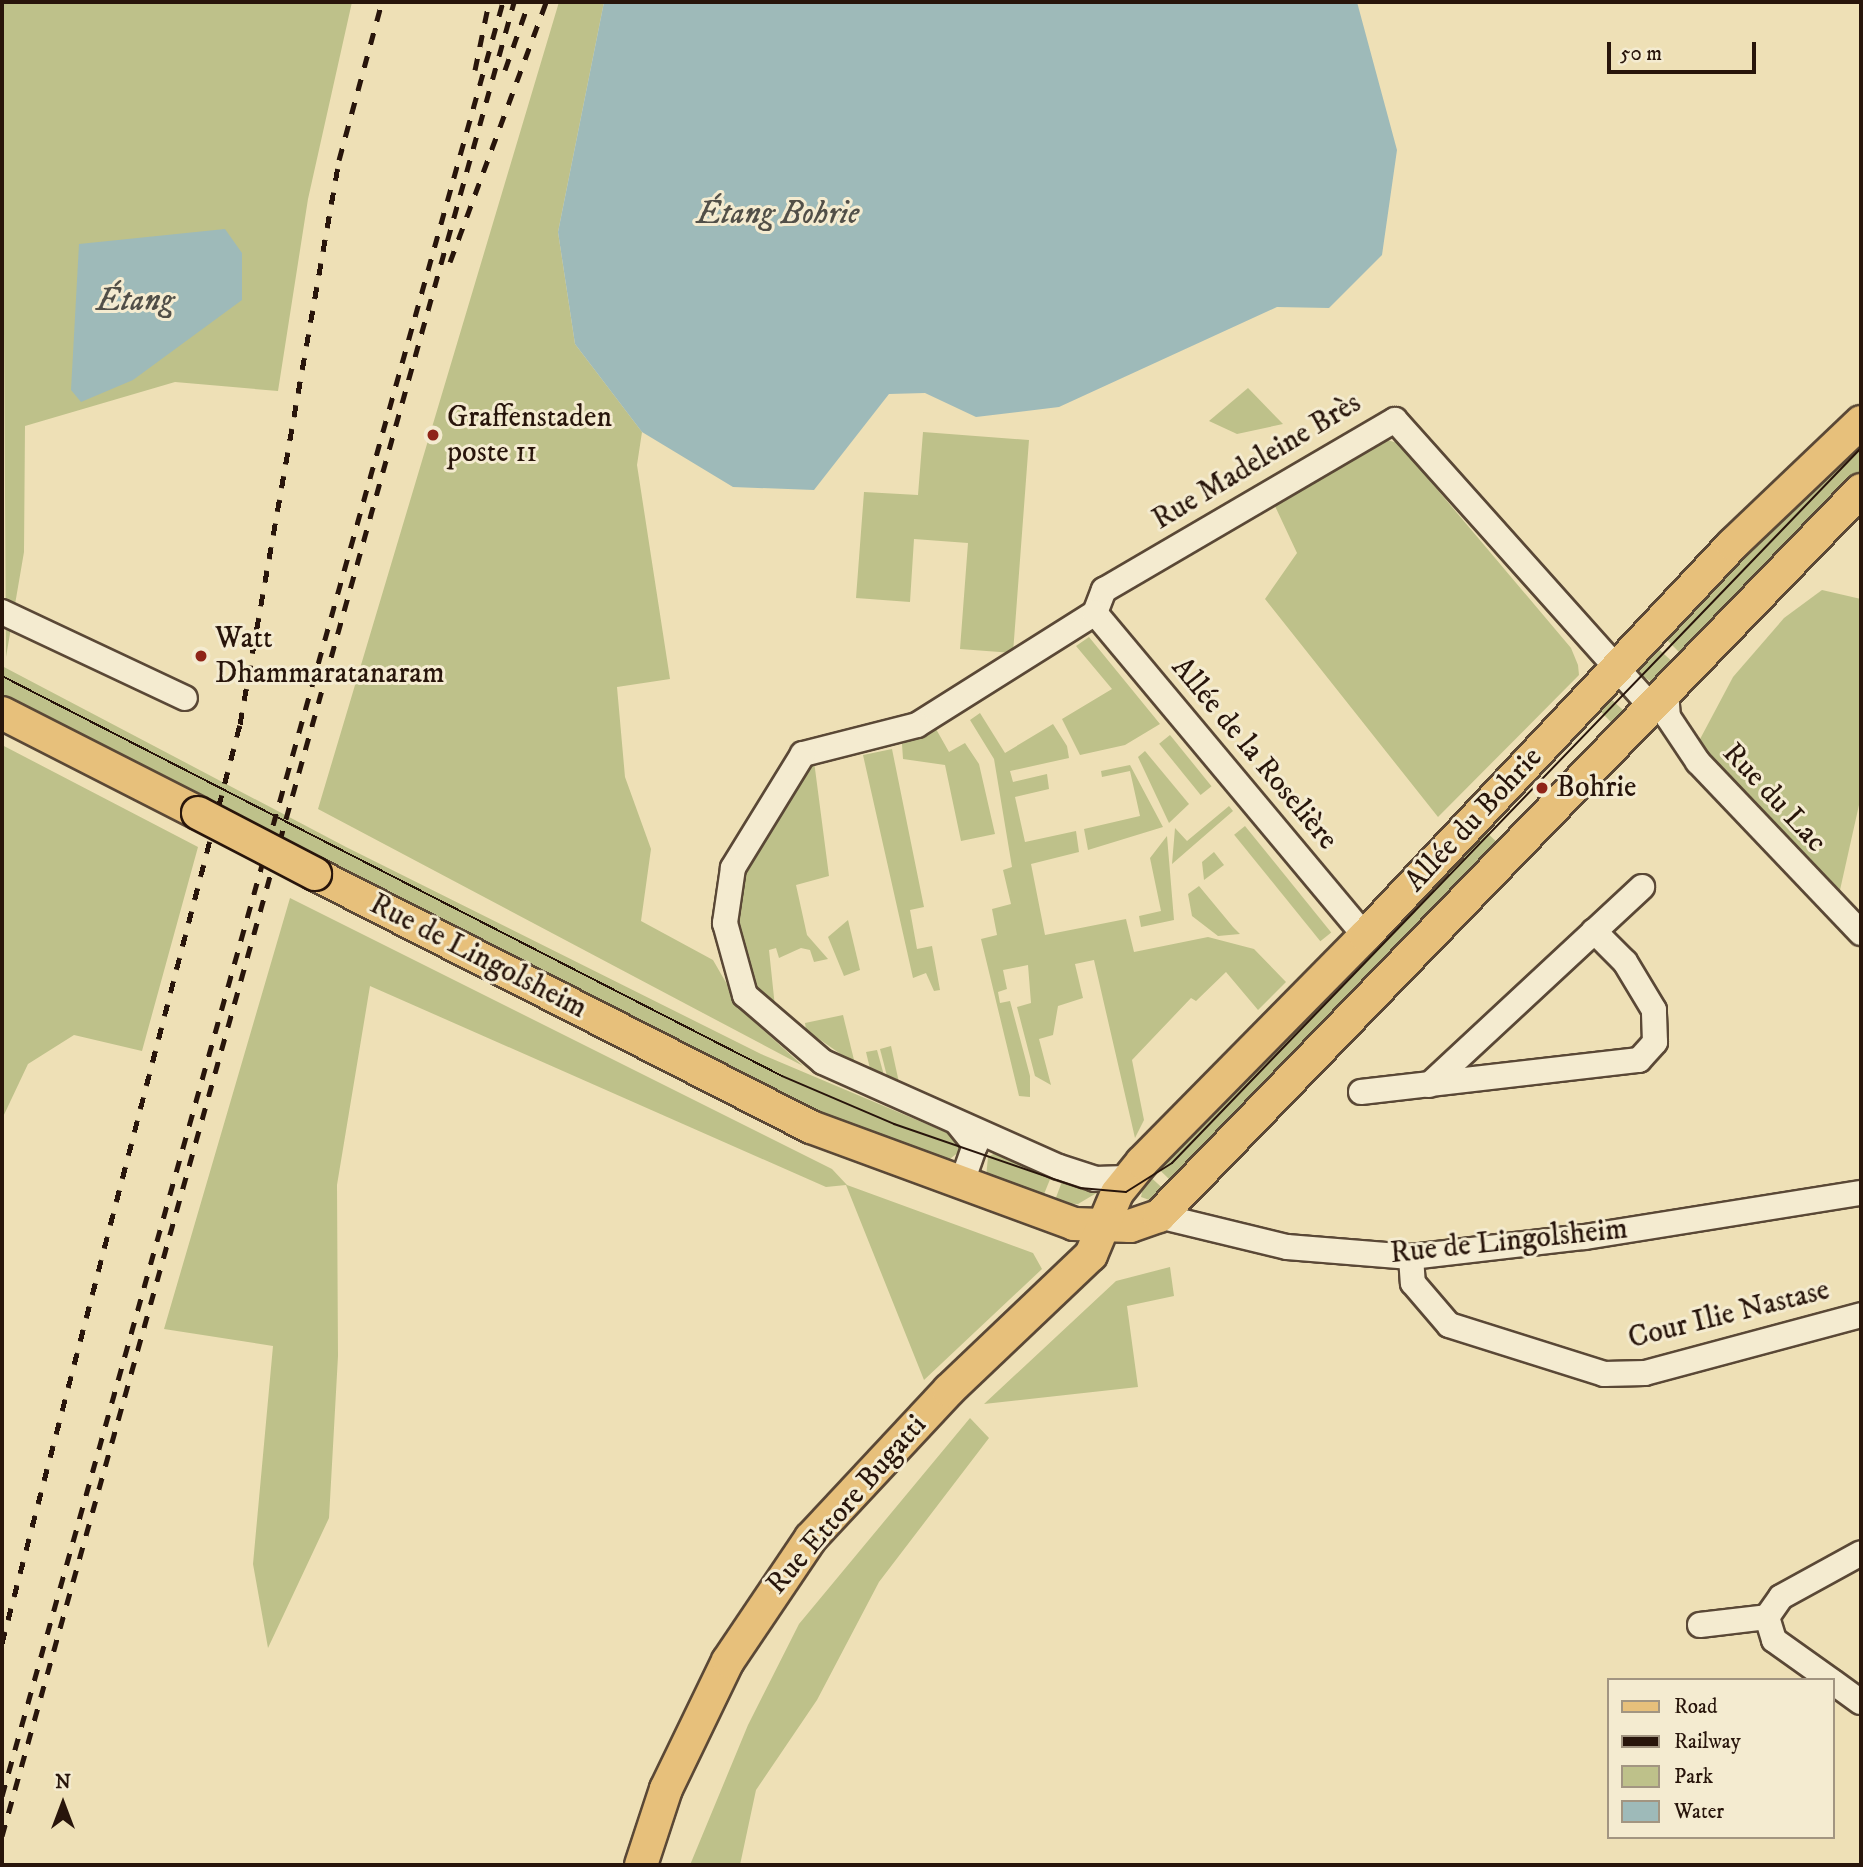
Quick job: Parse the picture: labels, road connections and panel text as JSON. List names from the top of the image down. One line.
{"streets":{"main road":["Allée du Bohrie","Rue de Lingolsheim","Rue Ettore Bugatti"],"street":["Rue Madeleine Brès","Allée de la Roselière","Rue du Lac","Cour Ilie Nastase"]},"crossings":[["Rue Madeleine Brès","Allée de la Roselière"],["Rue Madeleine Brès","Allée du Bohrie"],["Allée de la Roselière","Allée du Bohrie"],["Rue du Lac","Allée du Bohrie"],["Allée du Bohrie","Rue de Lingolsheim"],["Allée du Bohrie","Rue Ettore Bugatti"],["Rue de Lingolsheim","Cour Ilie Nastase"],["Rue de Lingolsheim","Rue Ettore Bugatti"]],"water":["Étang Bohrie","Étang"],"places":["Graffenstaden poste 11","Watt Dhammaratanaram","Bohrie"],"legend":["Road","Railway","Park","Water"],"scale_bar":"50 m","north":"top"}
